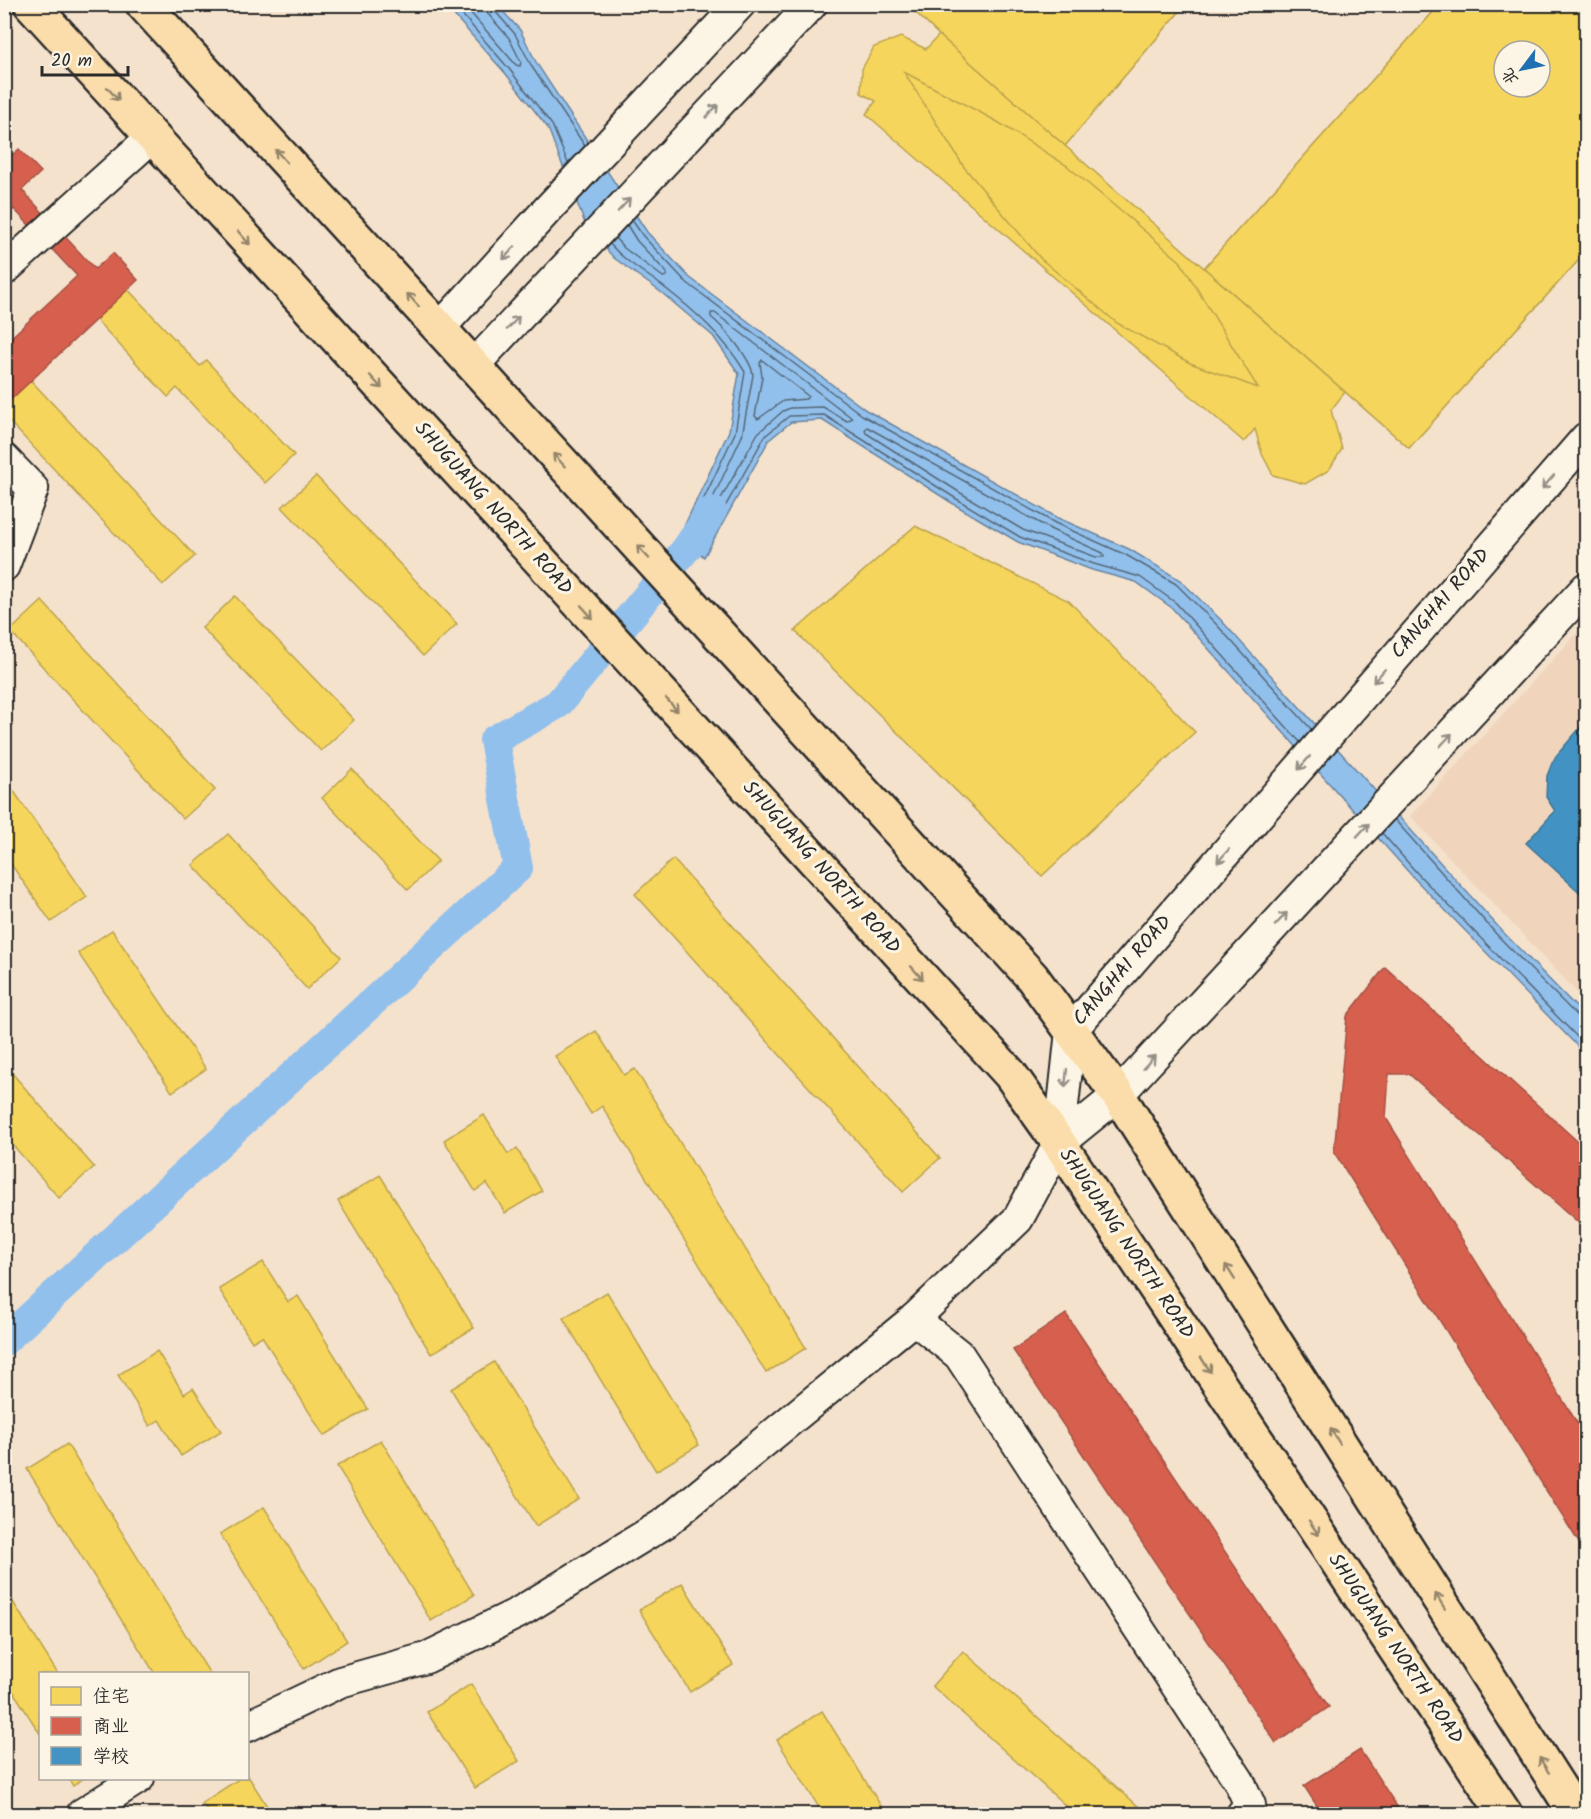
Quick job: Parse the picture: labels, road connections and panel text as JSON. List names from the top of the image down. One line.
{"streets":{"main road":["SHUGUANG NORTH ROAD"],"street":["CANGHAI ROAD"]},"crossings":[["SHUGUANG NORTH ROAD","CANGHAI ROAD"]],"legend":["住宅","商业","学校"],"scale_bar":"20 m","north":"bottom left"}
